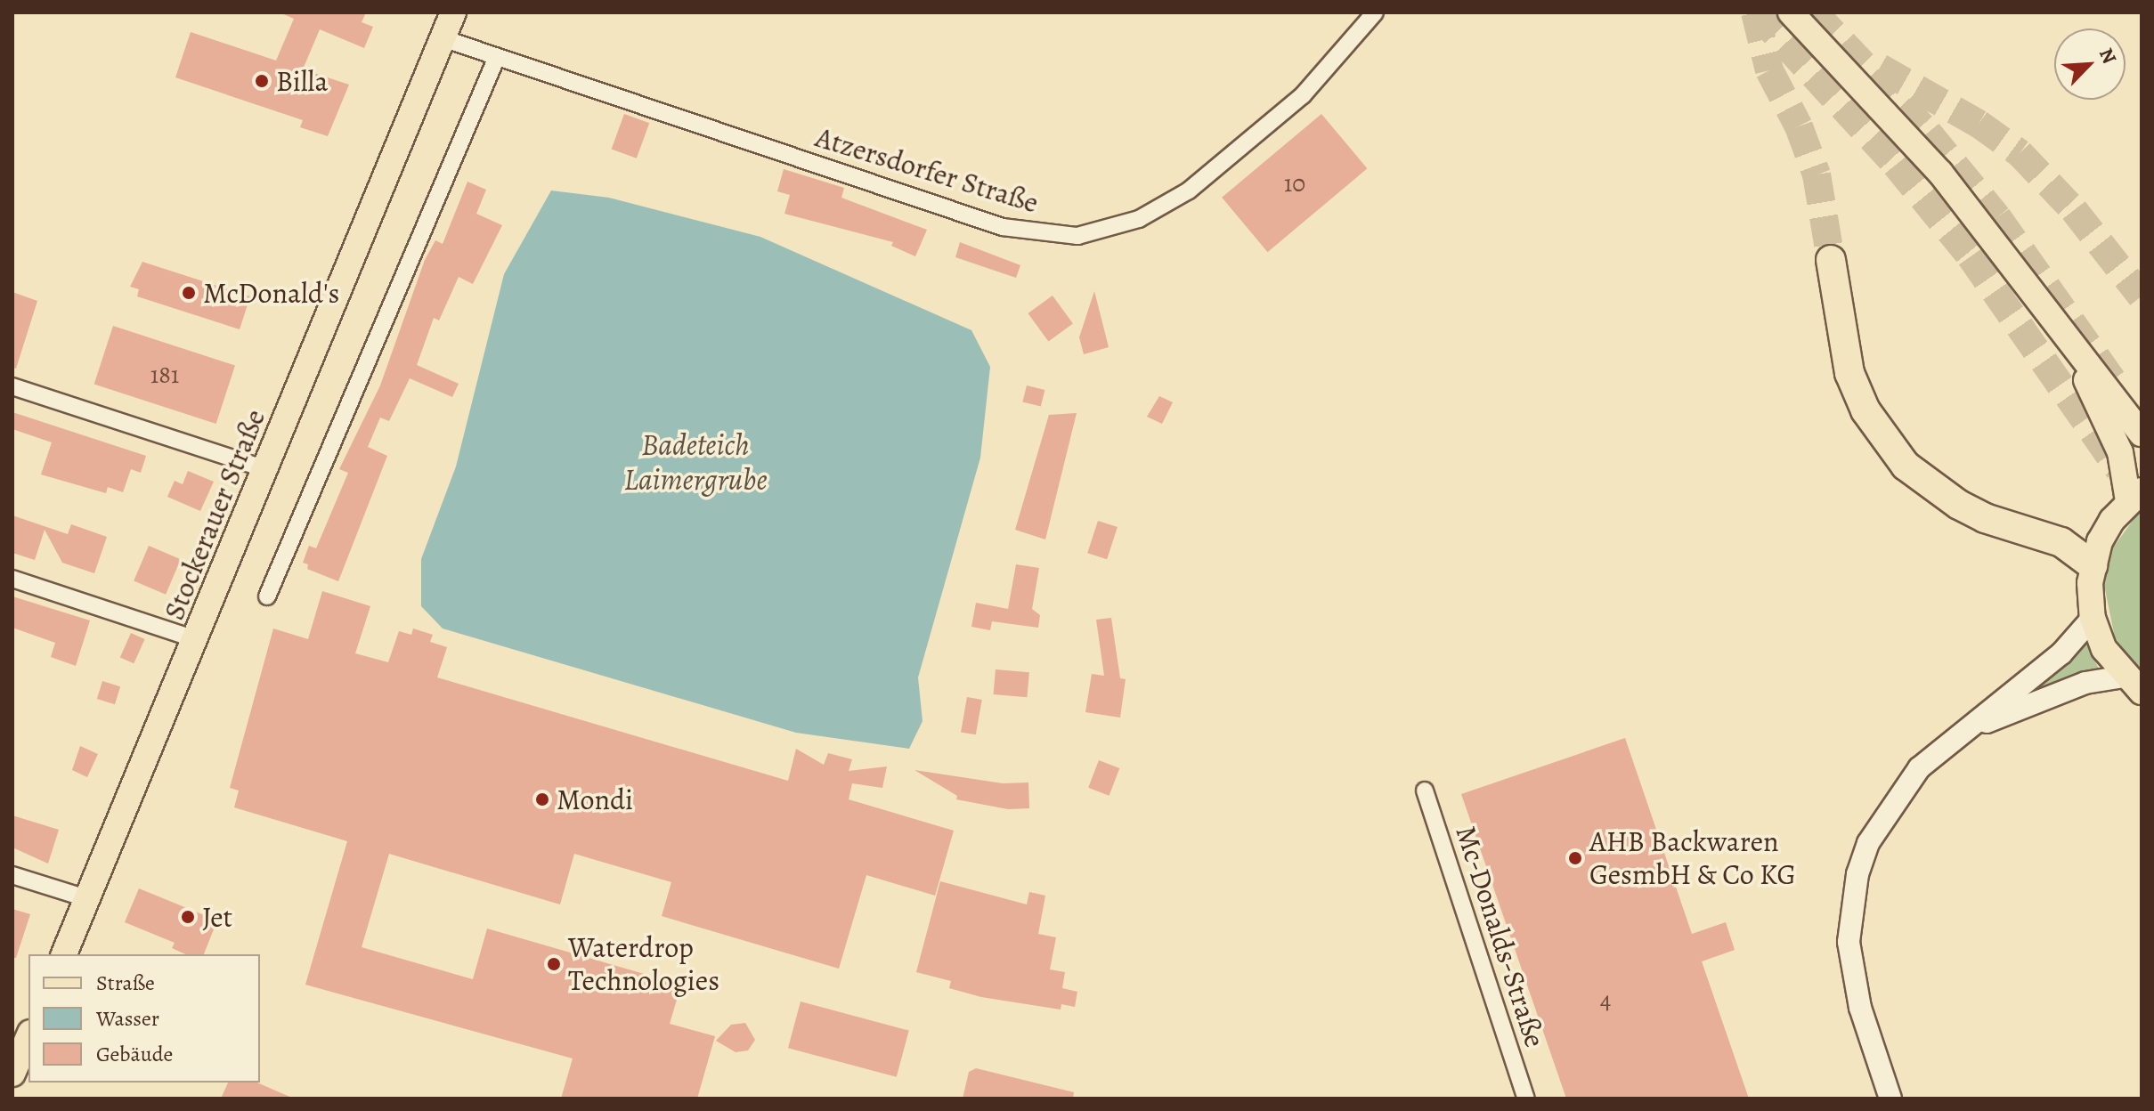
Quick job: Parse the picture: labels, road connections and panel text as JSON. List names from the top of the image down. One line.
{"streets":{"main road":["Stockerauer Straße"],"street":["Atzersdorfer Straße","Mc-Donalds-Straße"]},"crossings":[["Atzersdorfer Straße","Stockerauer Straße"]],"water":["Badeteich Laimergrube"],"places":["Billa","McDonald's","Mondi","AHB Backwaren GesmbH & Co KG","Jet","Waterdrop Technologies"],"house_numbers":["10","181","4"],"legend":["Straße","Wasser","Gebäude"],"north":"top right"}
